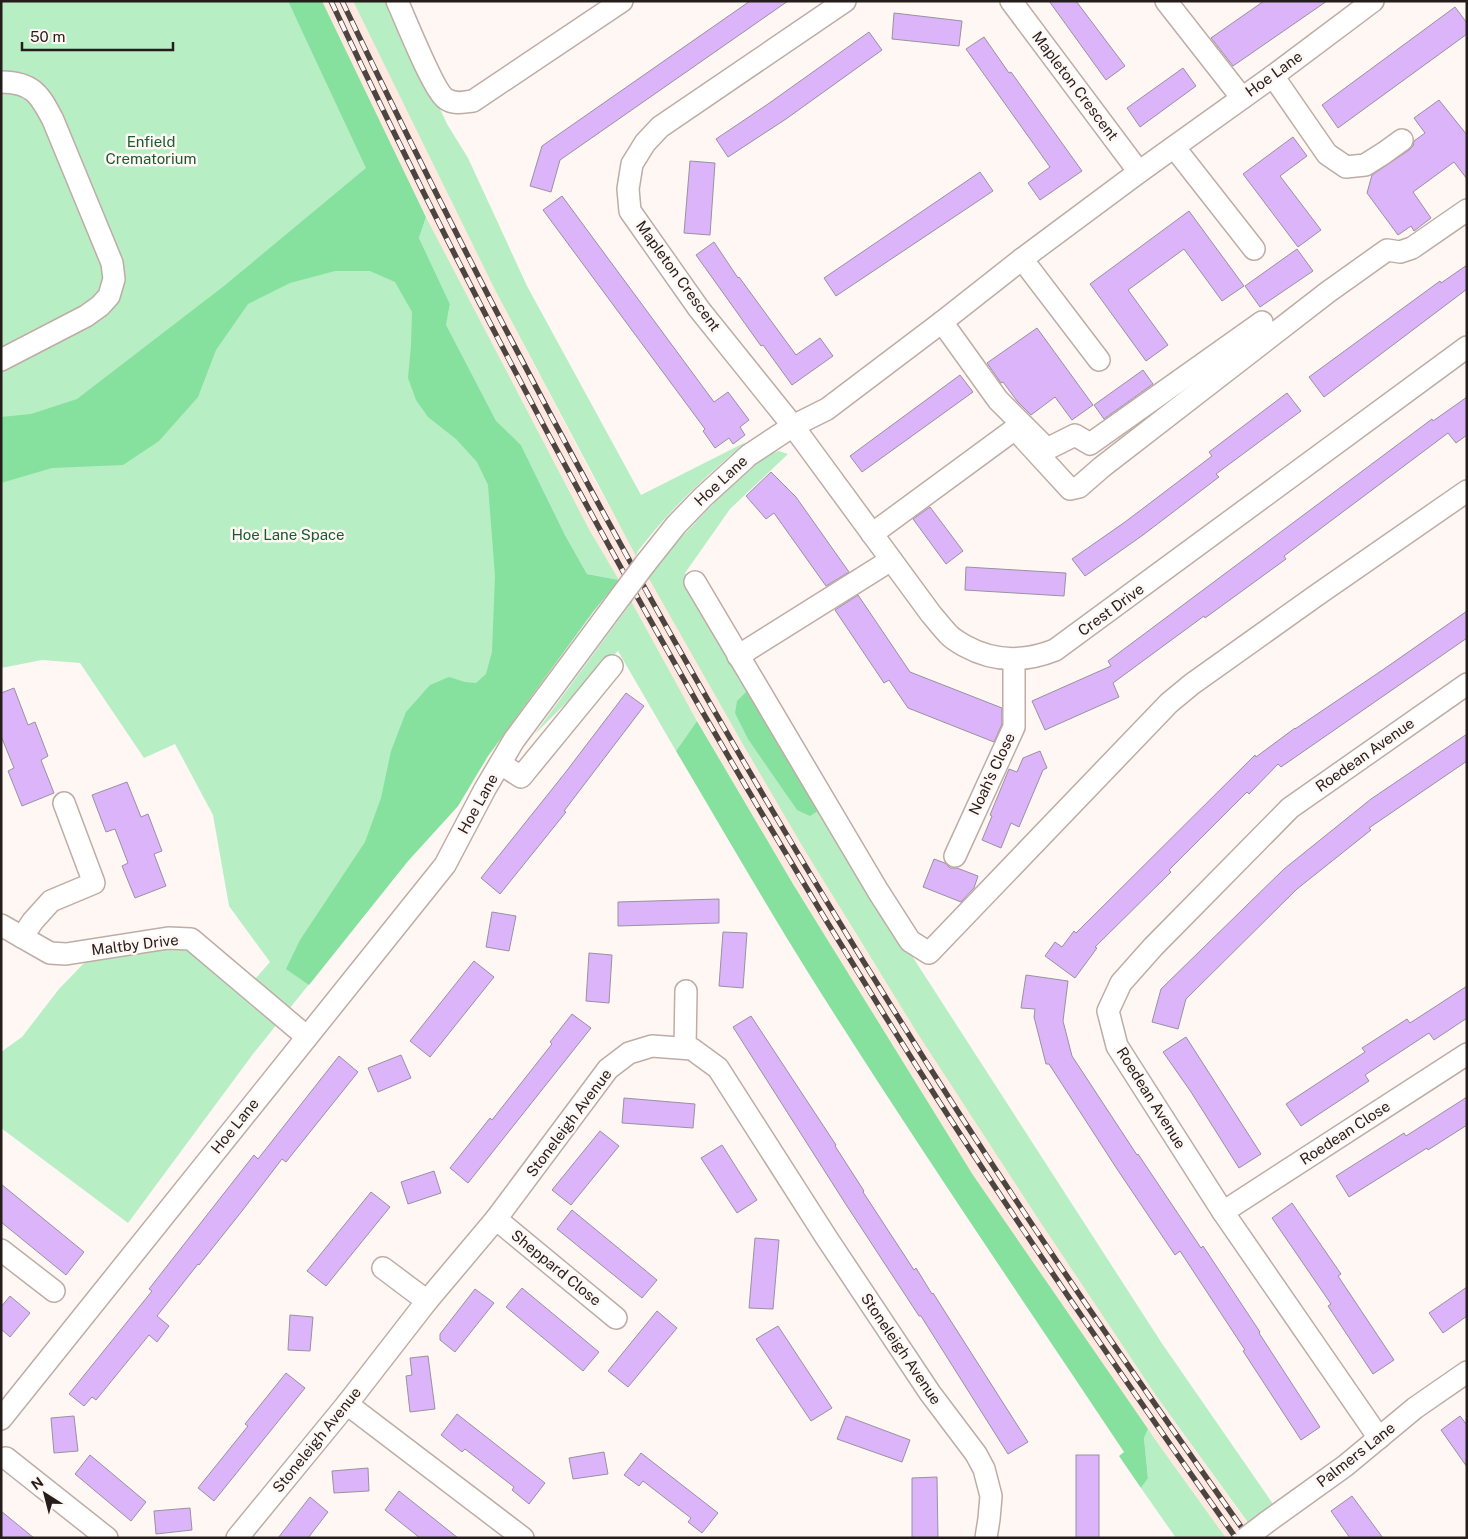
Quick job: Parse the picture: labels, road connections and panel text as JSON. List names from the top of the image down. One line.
{"streets":{"street":["Hoe Lane","Mapleton Crescent","Crest Drive","Roedean Avenue","Noah's Close","Maltby Drive","Stoneleigh Avenue","Roedean Close","Sheppard Close","Palmers Lane"]},"crossings":[["Hoe Lane","Mapleton Crescent"],["Hoe Lane","Crest Drive"],["Hoe Lane","Maltby Drive"],["Mapleton Crescent","Crest Drive"],["Crest Drive","Noah's Close"],["Roedean Avenue","Roedean Close"],["Roedean Avenue","Palmers Lane"],["Stoneleigh Avenue","Sheppard Close"]],"parks":["Enfield Crematorium","Hoe Lane Space"],"scale_bar":"50 m","north":"top left"}
